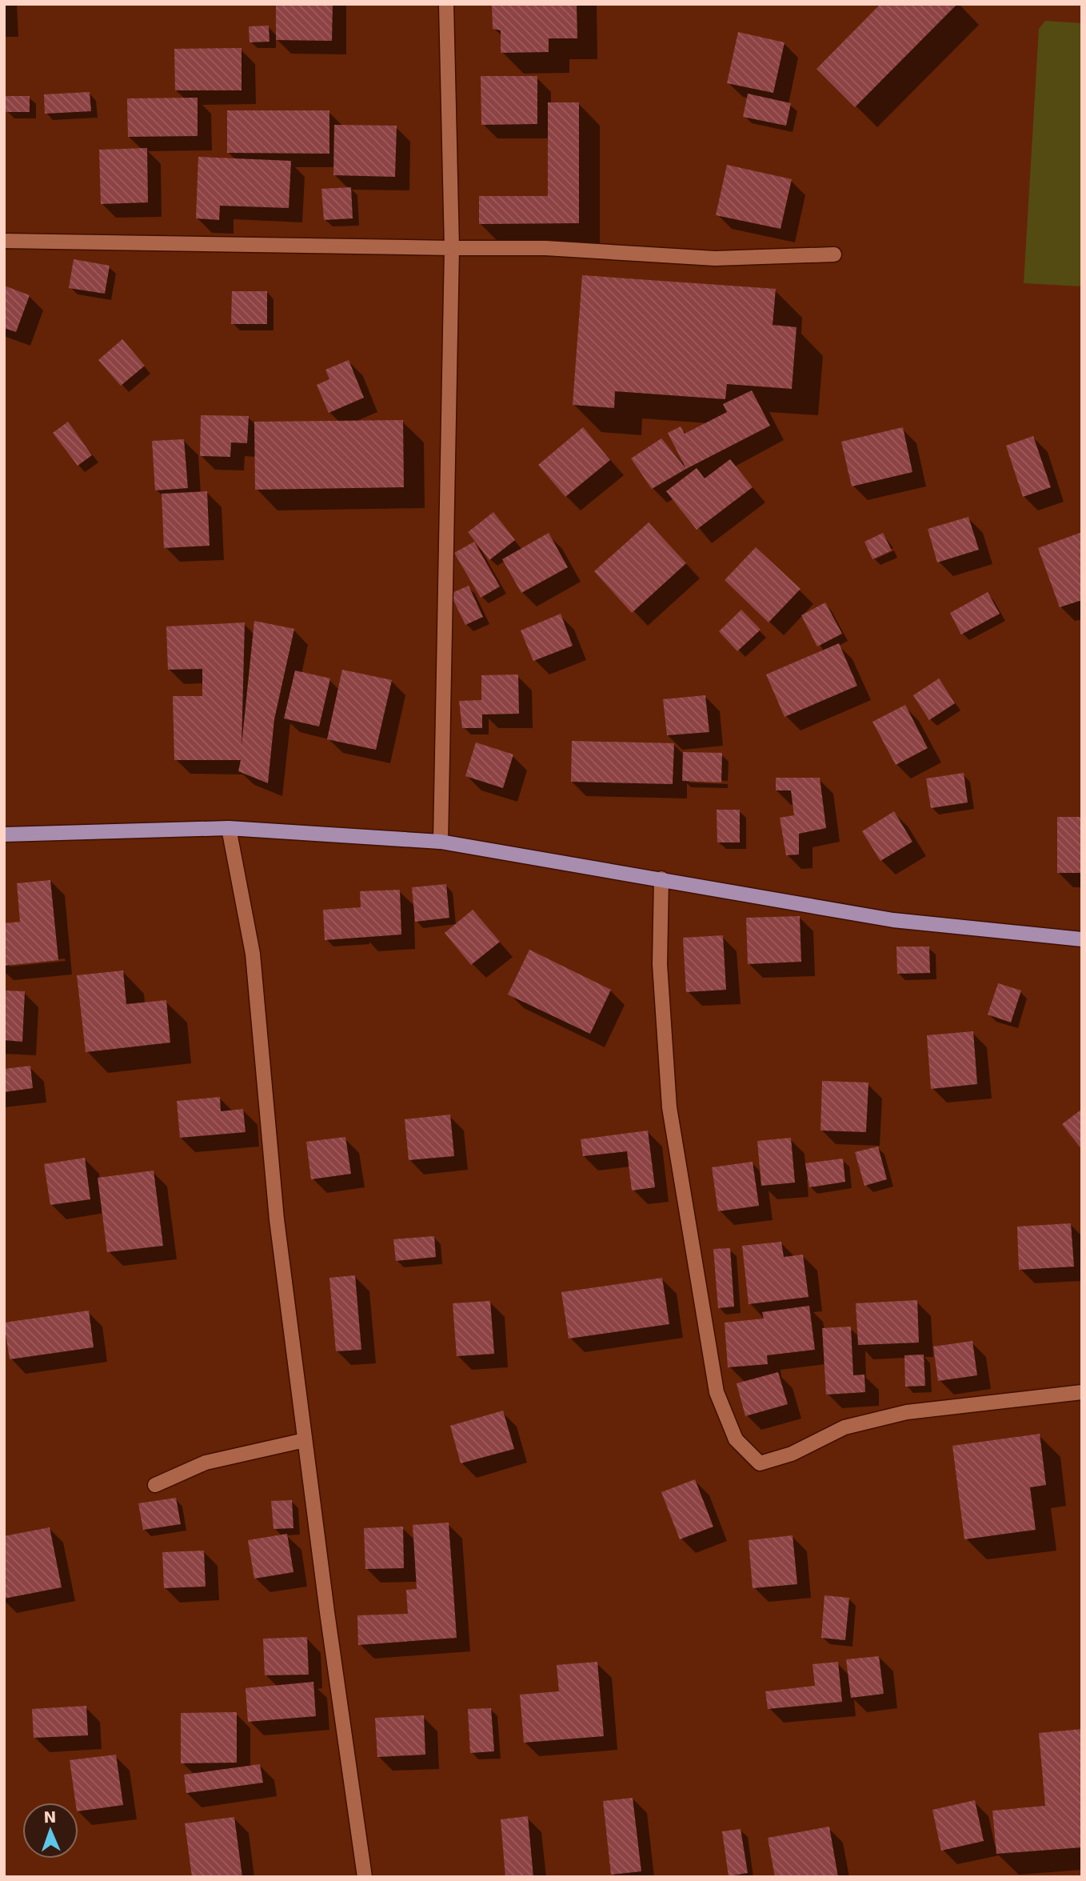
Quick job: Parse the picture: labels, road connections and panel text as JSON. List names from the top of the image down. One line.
{"north":"top"}
